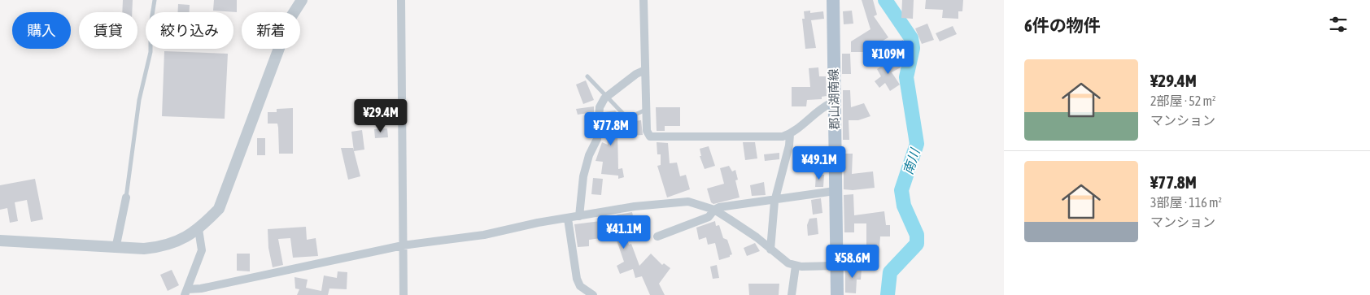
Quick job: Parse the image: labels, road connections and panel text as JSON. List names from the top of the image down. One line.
{"streets":{"main road":["郡山湖南線"]},"water":["南川"],"page":{"heading":"6件の物件","chip":["購入","賃貸","絞り込み","新着"],"price":["¥109M","¥29.4M","¥77.8M","¥49.1M","¥41.1M","¥58.6M"],"list":[{"name":"¥29.4M","note":"2部屋 · 52 m² · マンション"},{"name":"¥77.8M","note":"3部屋 · 116 m² · マンション"}]}}
